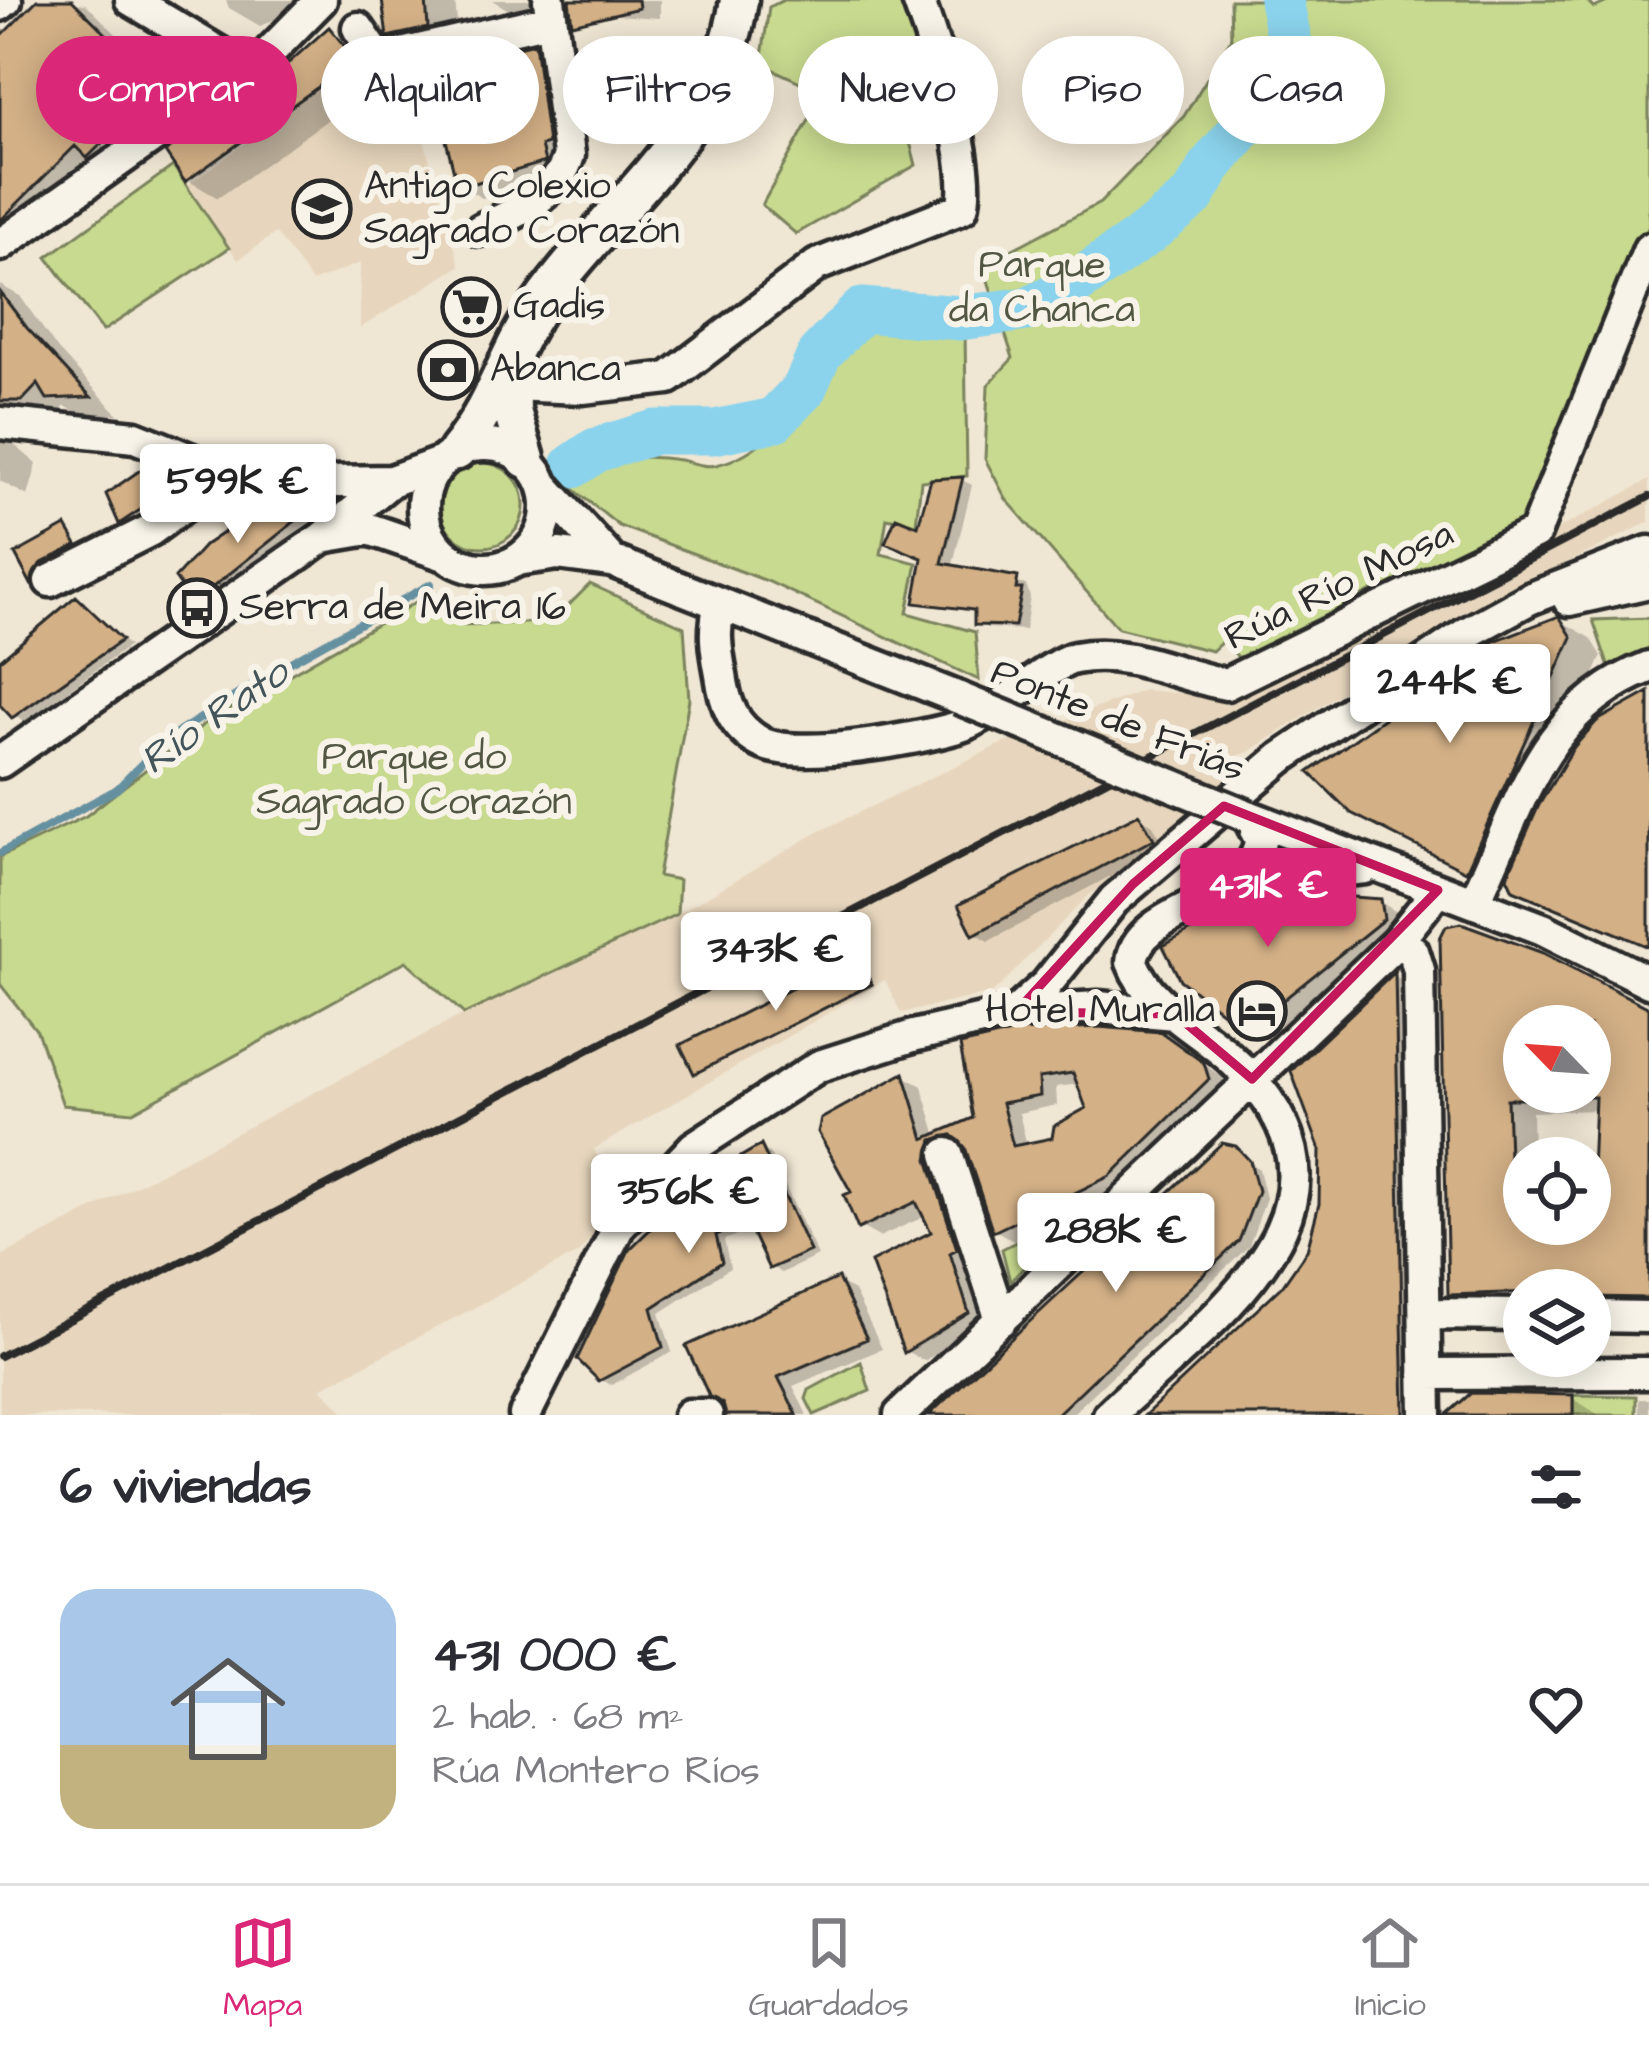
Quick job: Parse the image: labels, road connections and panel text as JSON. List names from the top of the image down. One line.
{"streets":{"street":["Rúa Río Mosa","Ponte de Friás"]},"crossings":[["Rúa Río Mosa","Ponte de Friás"]],"water":["Río Rato"],"parks":["Parque da Chanca","Parque do Sagrado Corazón"],"places":{"school or university":["Antigo Colexio Sagrado Corazón"],"supermarket":["Gadis"],"bank":["Abanca"],"bus stop":["Serra de Meira 16"],"hotel":["Hotel Muralla"]},"north":"top left","page":{"chip":["Comprar","Alquilar","Filtros","Nuevo","Piso","Casa"],"price":["599K €","244K €","431K €","343K €","356K €","288K €"],"heading":"6 viviendas","list":[{"name":"431 000 €","note":"2 hab. · 68 m² · Rúa Montero Ríos"}],"tabs":["Mapa","Guardados","Inicio"]}}
